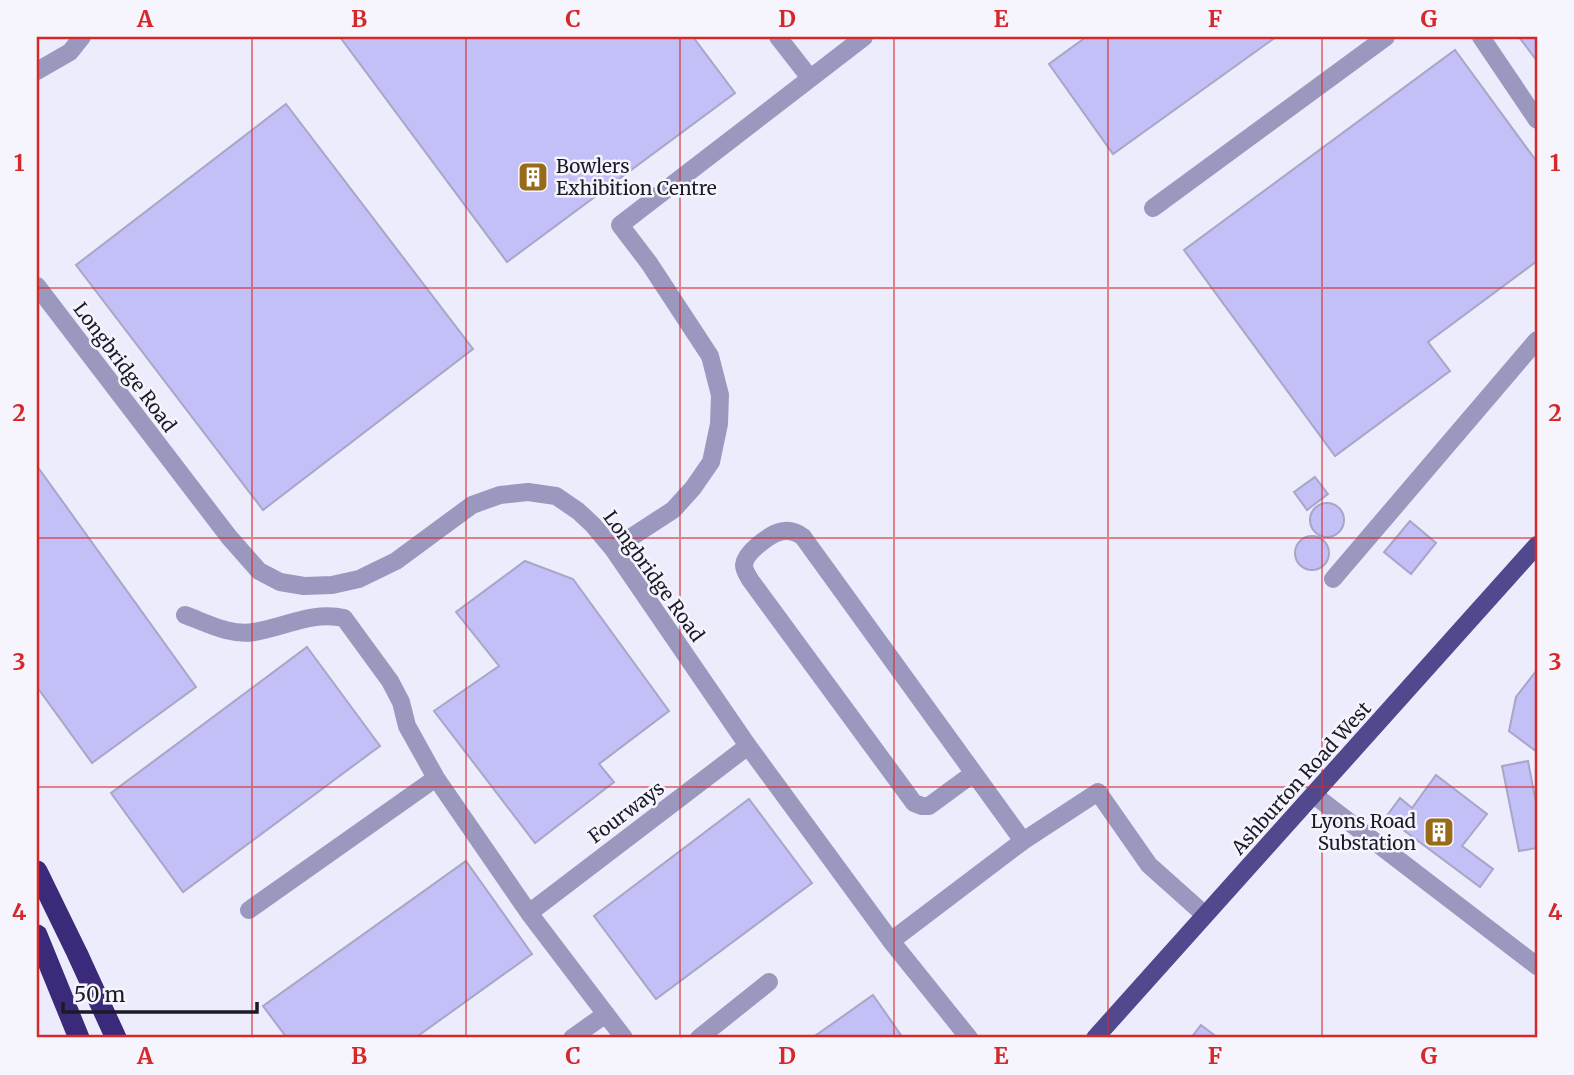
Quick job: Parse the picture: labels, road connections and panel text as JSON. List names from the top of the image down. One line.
{"streets":{"main road":["Ashburton Road West"],"street":["Longbridge Road","Fourways"]},"crossings":[["Longbridge Road","Fourways"]],"places":{"building":["Bowlers Exhibition Centre","Lyons Road Substation"]},"scale_bar":"50 m","grid":{"columns":["A","B","C","D","E","F","G"],"rows":["1","2","3","4"]}}
